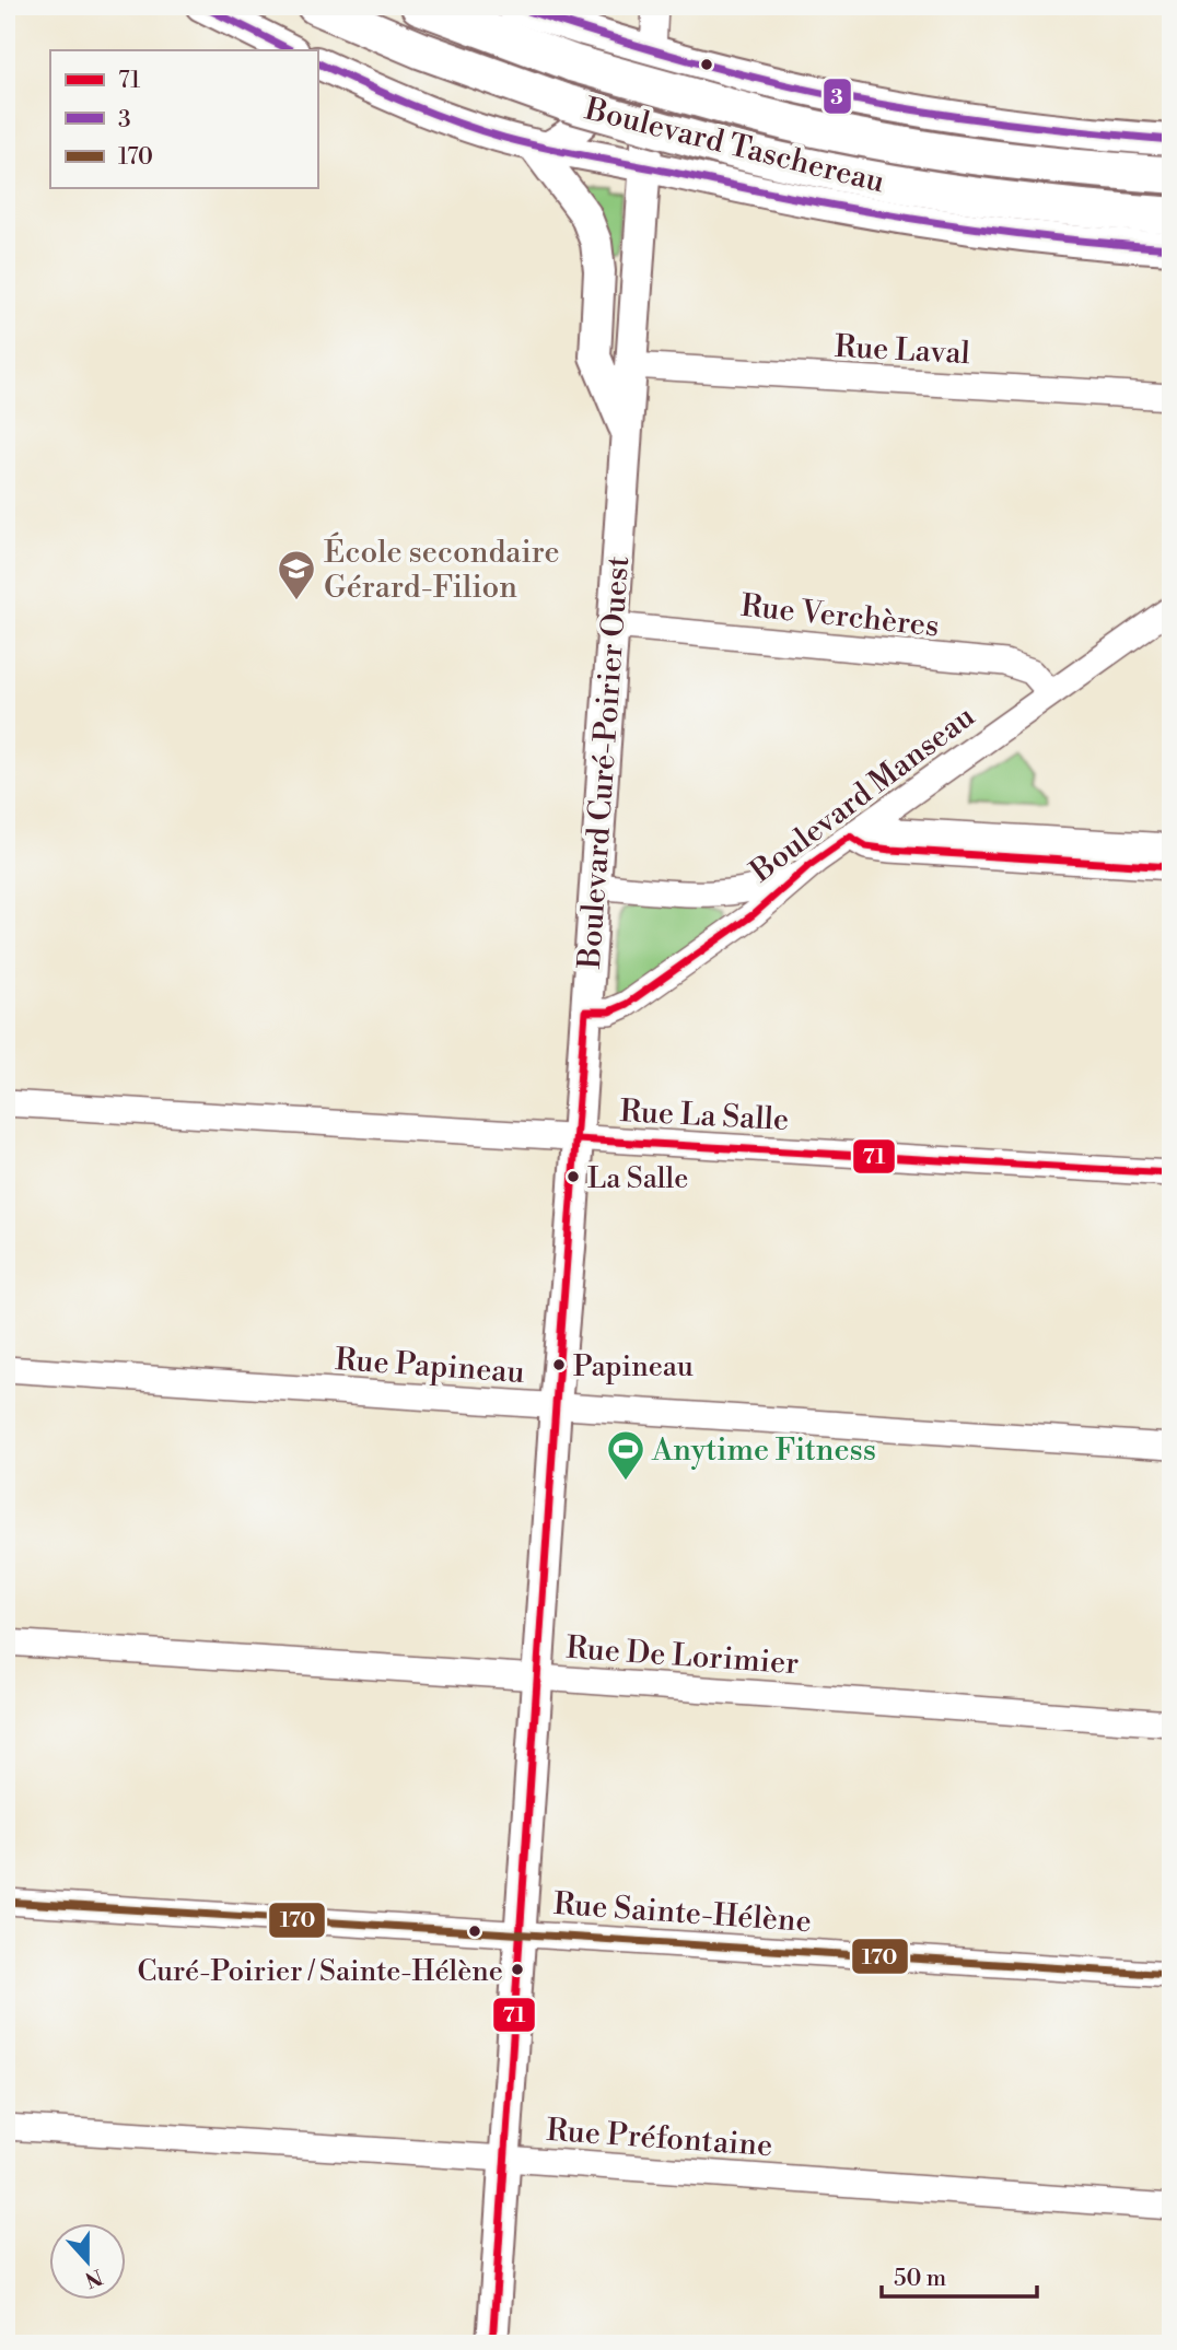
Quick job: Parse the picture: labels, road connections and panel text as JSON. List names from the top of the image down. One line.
{"streets":{"highway":["Boulevard Taschereau"],"main road":["Boulevard Curé-Poirier Ouest"],"street":["Rue Laval","Rue Verchères","Boulevard Manseau","Rue La Salle","Rue Papineau","Rue De Lorimier","Rue Sainte-Hélène","Rue Préfontaine"]},"crossings":[["Boulevard Taschereau","Boulevard Curé-Poirier Ouest"],["Rue Laval","Boulevard Curé-Poirier Ouest"],["Rue Verchères","Boulevard Curé-Poirier Ouest"],["Rue Verchères","Boulevard Manseau"],["Boulevard Curé-Poirier Ouest","Boulevard Manseau"],["Boulevard Curé-Poirier Ouest","Rue La Salle"],["Boulevard Curé-Poirier Ouest","Rue Papineau"],["Boulevard Curé-Poirier Ouest","Rue De Lorimier"],["Boulevard Curé-Poirier Ouest","Rue Sainte-Hélène"],["Boulevard Curé-Poirier Ouest","Rue Préfontaine"]],"places":{"school or university":["École secondaire Gérard-Filion"],"other":["La Salle","Papineau","Curé-Poirier / Sainte-Hélène"],"sports":["Anytime Fitness"]},"lines":["transit line 3","transit line 71","transit line 170"],"legend":["71","3","170"],"scale_bar":"50 m","north":"bottom"}
